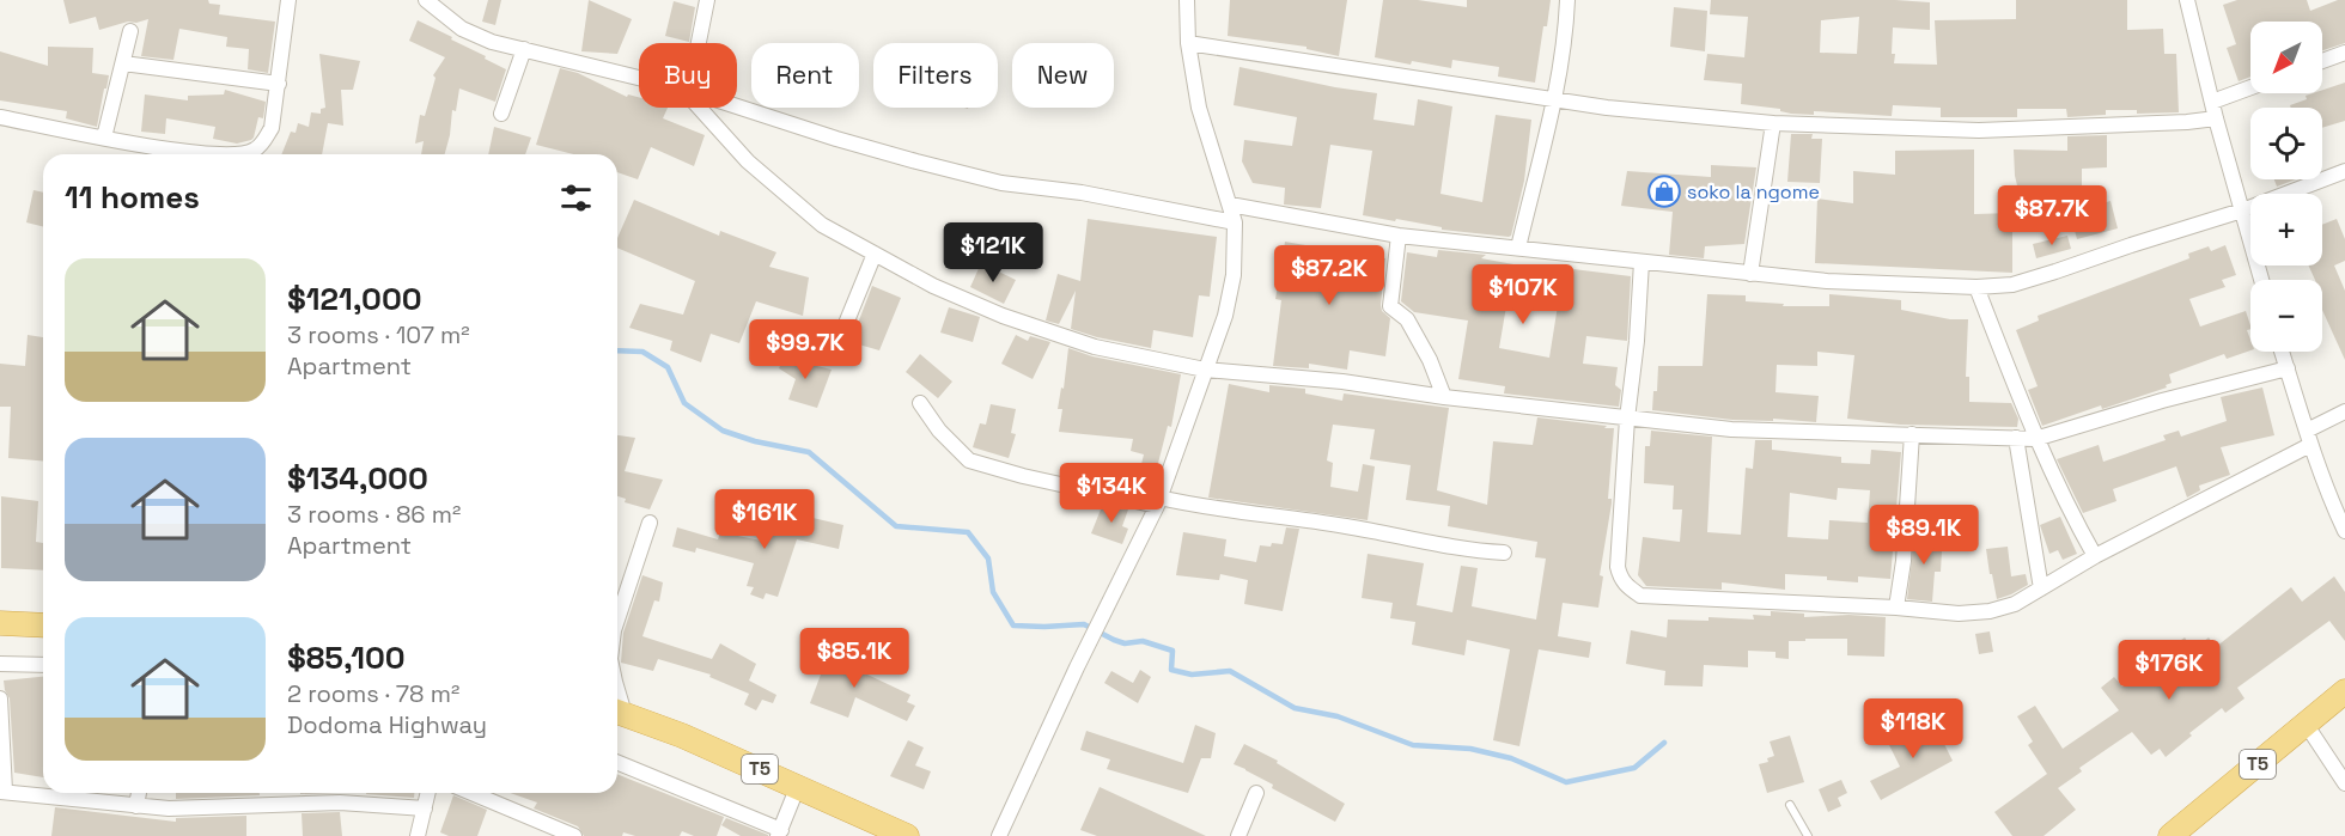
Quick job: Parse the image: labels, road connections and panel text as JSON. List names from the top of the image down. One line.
{"streets":{"highway":["T5"]},"places":{"shop":["soko la ngome"]},"north":"bottom left","page":{"map_buttons":["+","−"],"chip":["Buy","Rent","Filters","New"],"heading":"11 homes","price":["$87.7K","$121K","$87.2K","$107K","$99.7K","$134K","$161K","$89.1K","$85.1K","$176K","$118K"],"list":[{"name":"$121,000","note":"3 rooms · 107 m² · Apartment"},{"name":"$134,000","note":"3 rooms · 86 m² · Apartment"},{"name":"$85,100","note":"2 rooms · 78 m² · Dodoma Highway"}]}}
